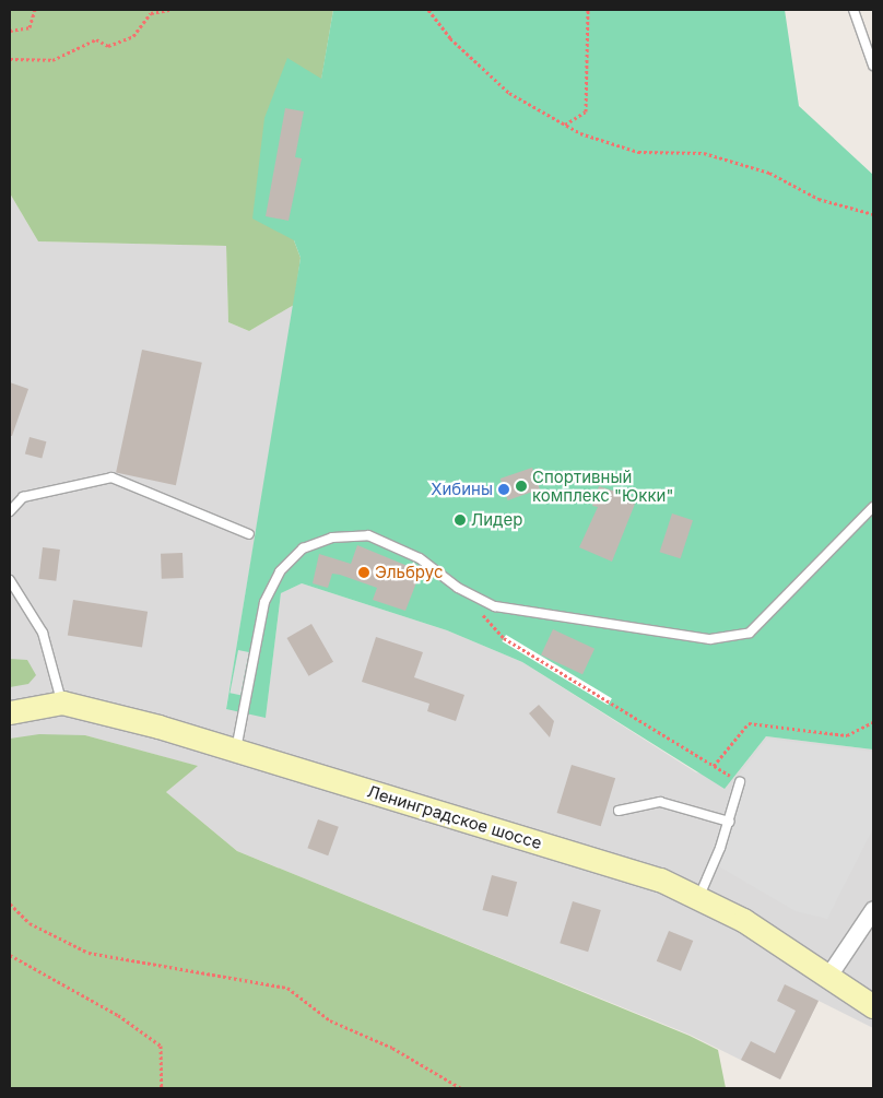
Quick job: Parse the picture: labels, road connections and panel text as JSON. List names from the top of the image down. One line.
{"streets":{"main road":["Ленинградское шоссе"]},"places":["Спортивный комплекс \"Юкки\"","Хибины","Лидер","Эльбрус"]}
